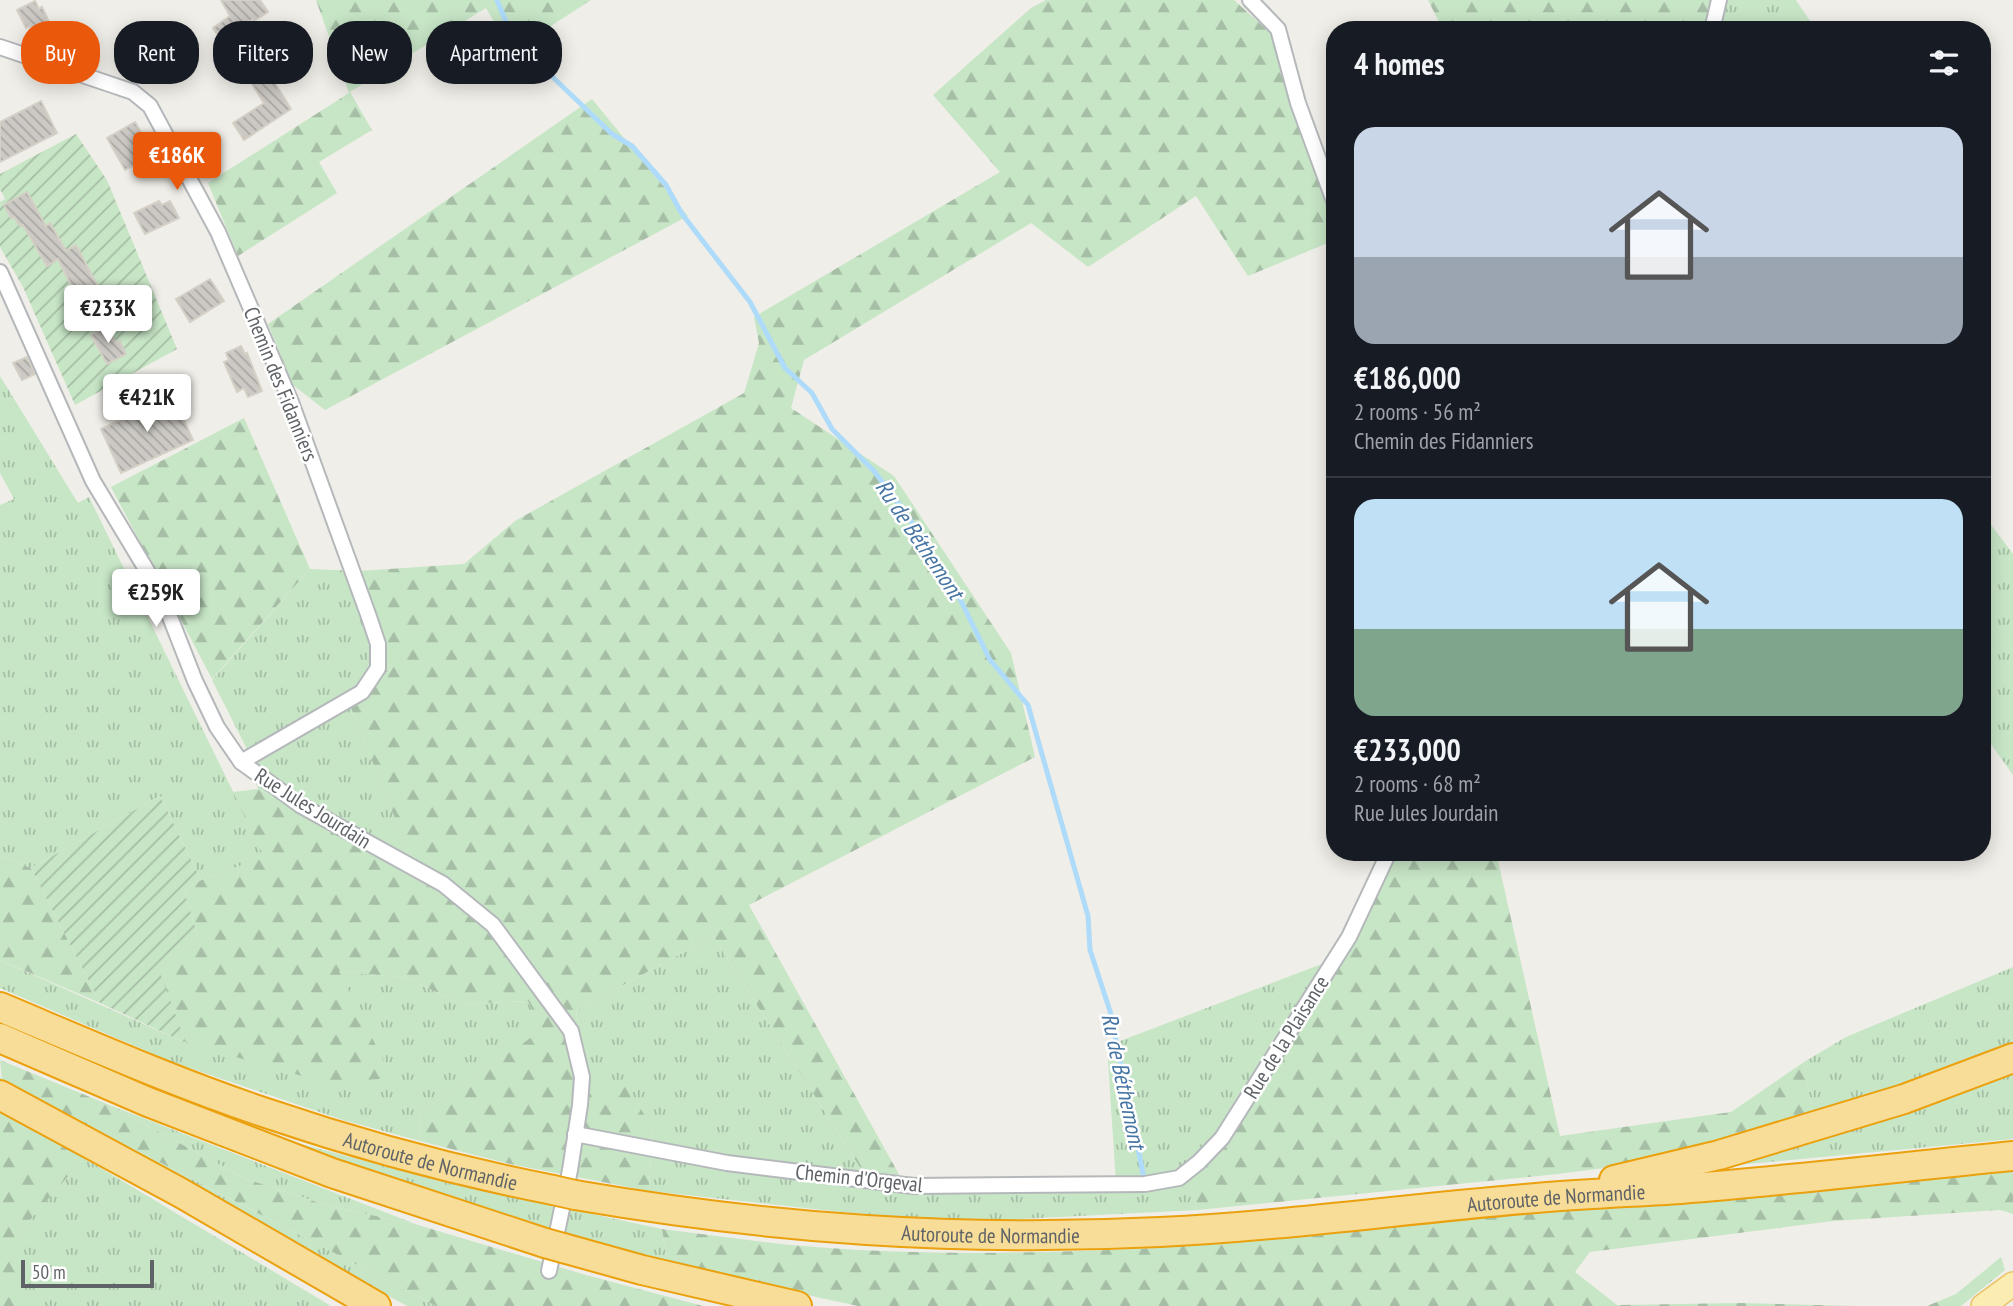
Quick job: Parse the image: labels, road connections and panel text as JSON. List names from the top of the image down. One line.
{"streets":{"highway":["Autoroute de Normandie"],"street":["Chemin des Fidanniers","Rue Jules Jourdain","Rue de la Plaisance","Chemin d'Orgeval"]},"crossings":[["Chemin des Fidanniers","Rue Jules Jourdain"],["Rue Jules Jourdain","Autoroute de Normandie"],["Rue Jules Jourdain","Chemin d'Orgeval"],["Rue de la Plaisance","Chemin d'Orgeval"]],"water":["Ru de Béthemont"],"scale_bar":"50 m","page":{"chip":["Buy","Rent","Filters","New","Apartment"],"heading":"4 homes","list":[{"name":"€186,000","note":"2 rooms · 56 m² · Chemin des Fidanniers"},{"name":"€233,000","note":"2 rooms · 68 m² · Rue Jules Jourdain"}],"price":["€186K","€233K","€421K","€259K"],"scale":"50 m"}}
